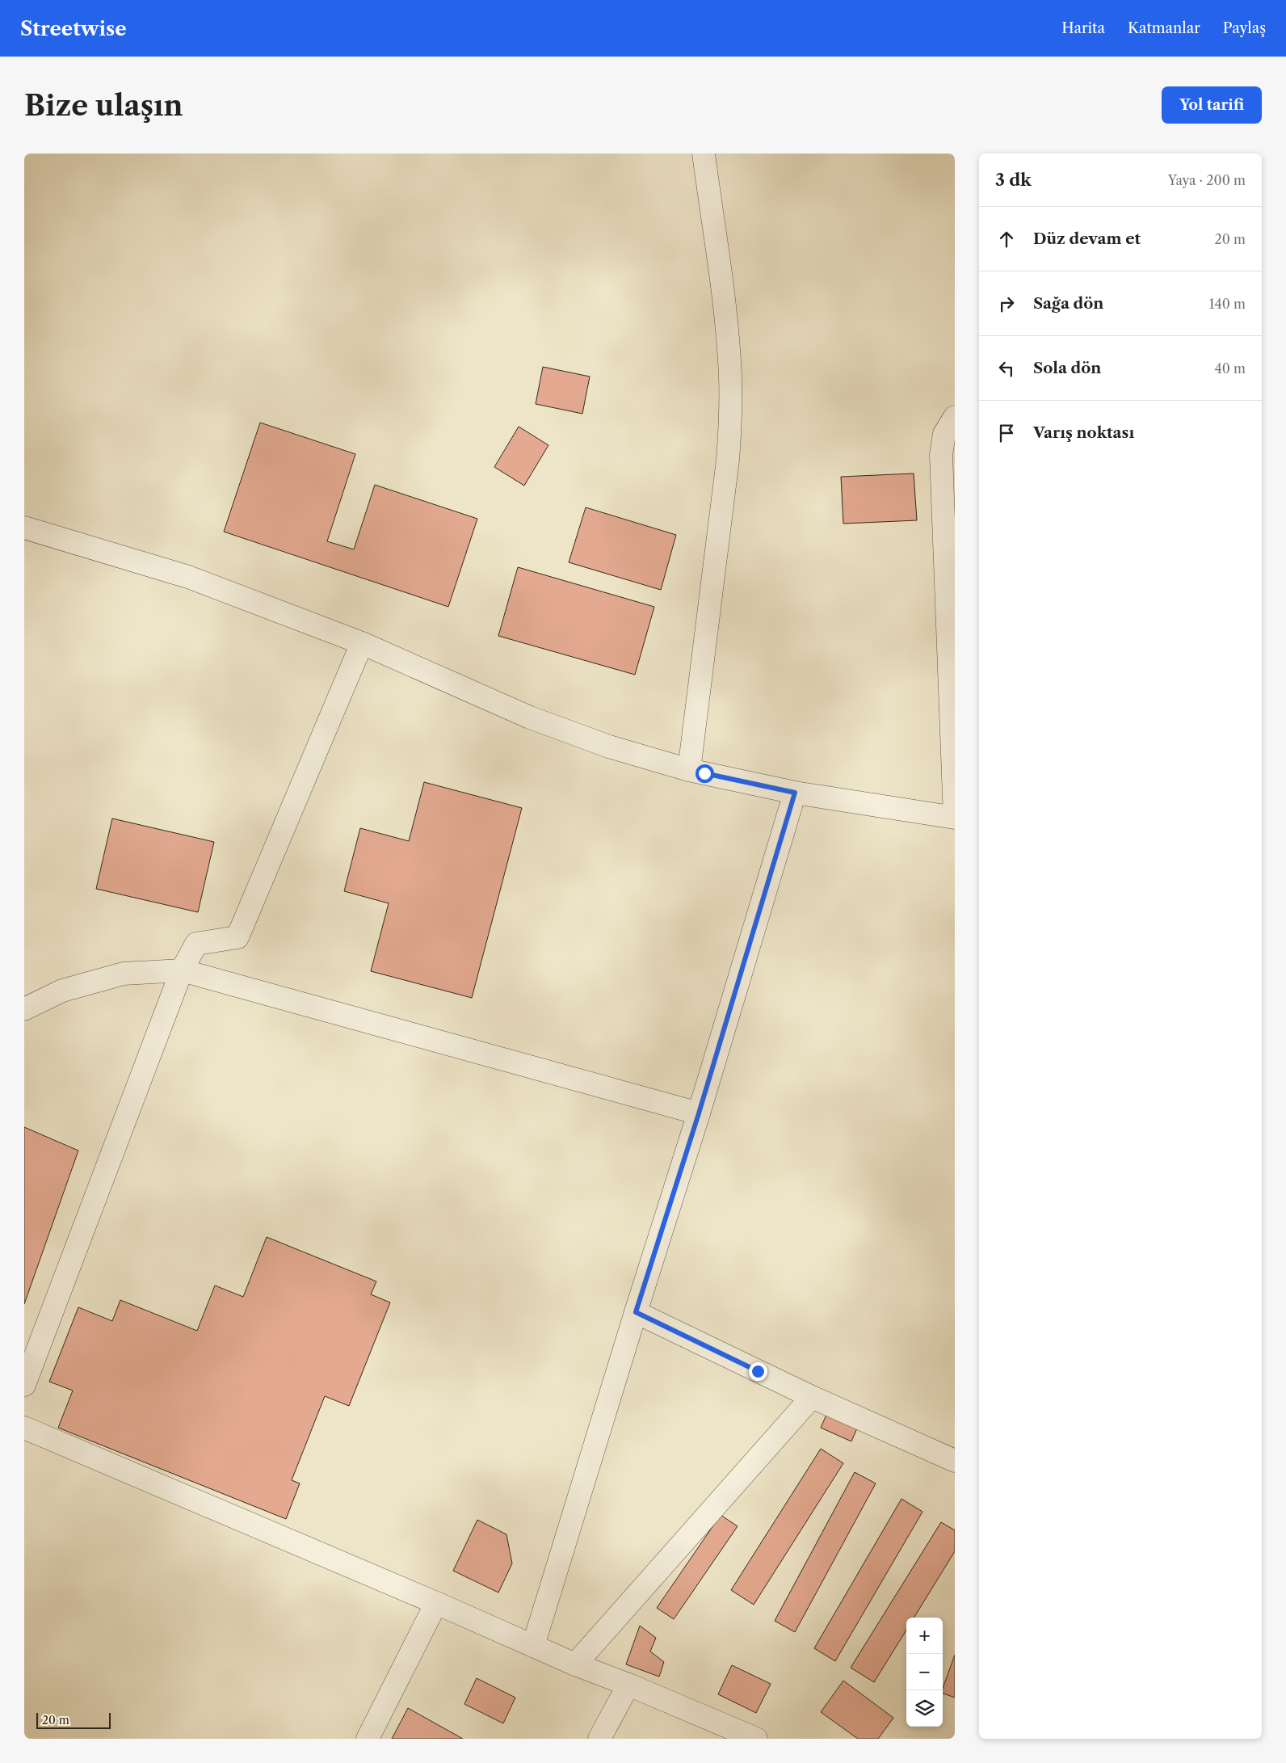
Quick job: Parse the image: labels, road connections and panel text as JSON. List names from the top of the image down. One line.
{"scale_bar":"20 m","page":{"header":"Streetwise","nav":["Harita","Katmanlar","Paylaş"],"buttons":"Yol tarifi","title":"Bize ulaşın","heading":["3 dk","Yaya · 200 m"],"list":[["Düz devam et","20 m"],["Sağa dön","140 m"],["Sola dön","40 m"],"Varış noktası"],"map_buttons":["+","−"],"scale":"20 m"}}
